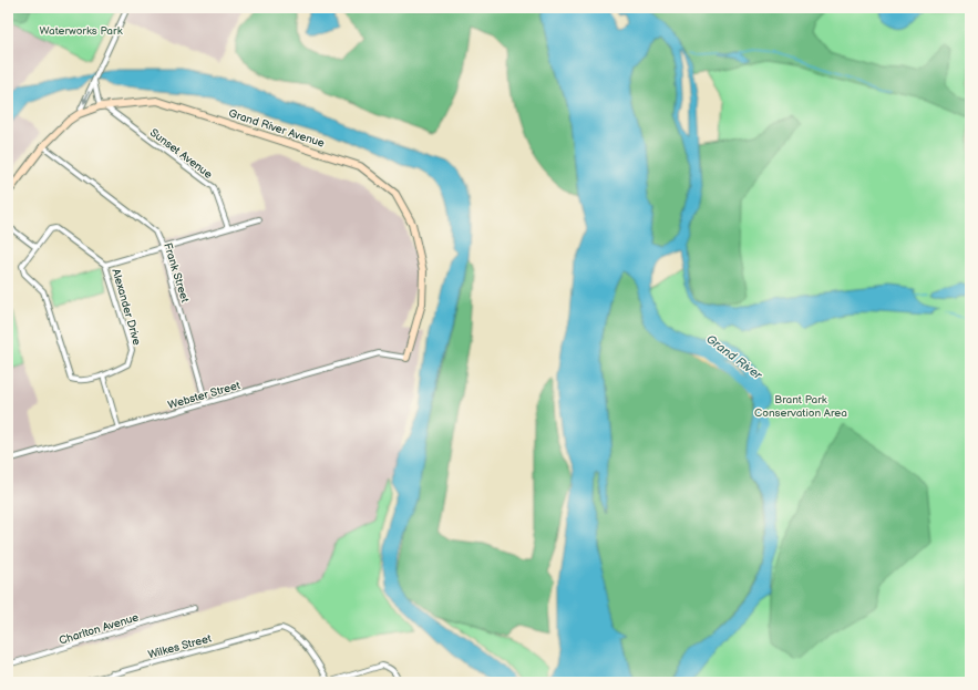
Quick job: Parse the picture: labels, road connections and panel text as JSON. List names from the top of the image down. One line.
{"streets":{"street":["Grand River Avenue","Sunset Avenue","Frank Street","Alexander Drive","Webster Street","Charlton Avenue","Wilkes Street"]},"crossings":[["Grand River Avenue","Sunset Avenue"],["Grand River Avenue","Frank Street"],["Grand River Avenue","Webster Street"],["Frank Street","Webster Street"]],"water":["Grand River"],"parks":["Waterworks Park","Brant Park Conservation Area"]}
